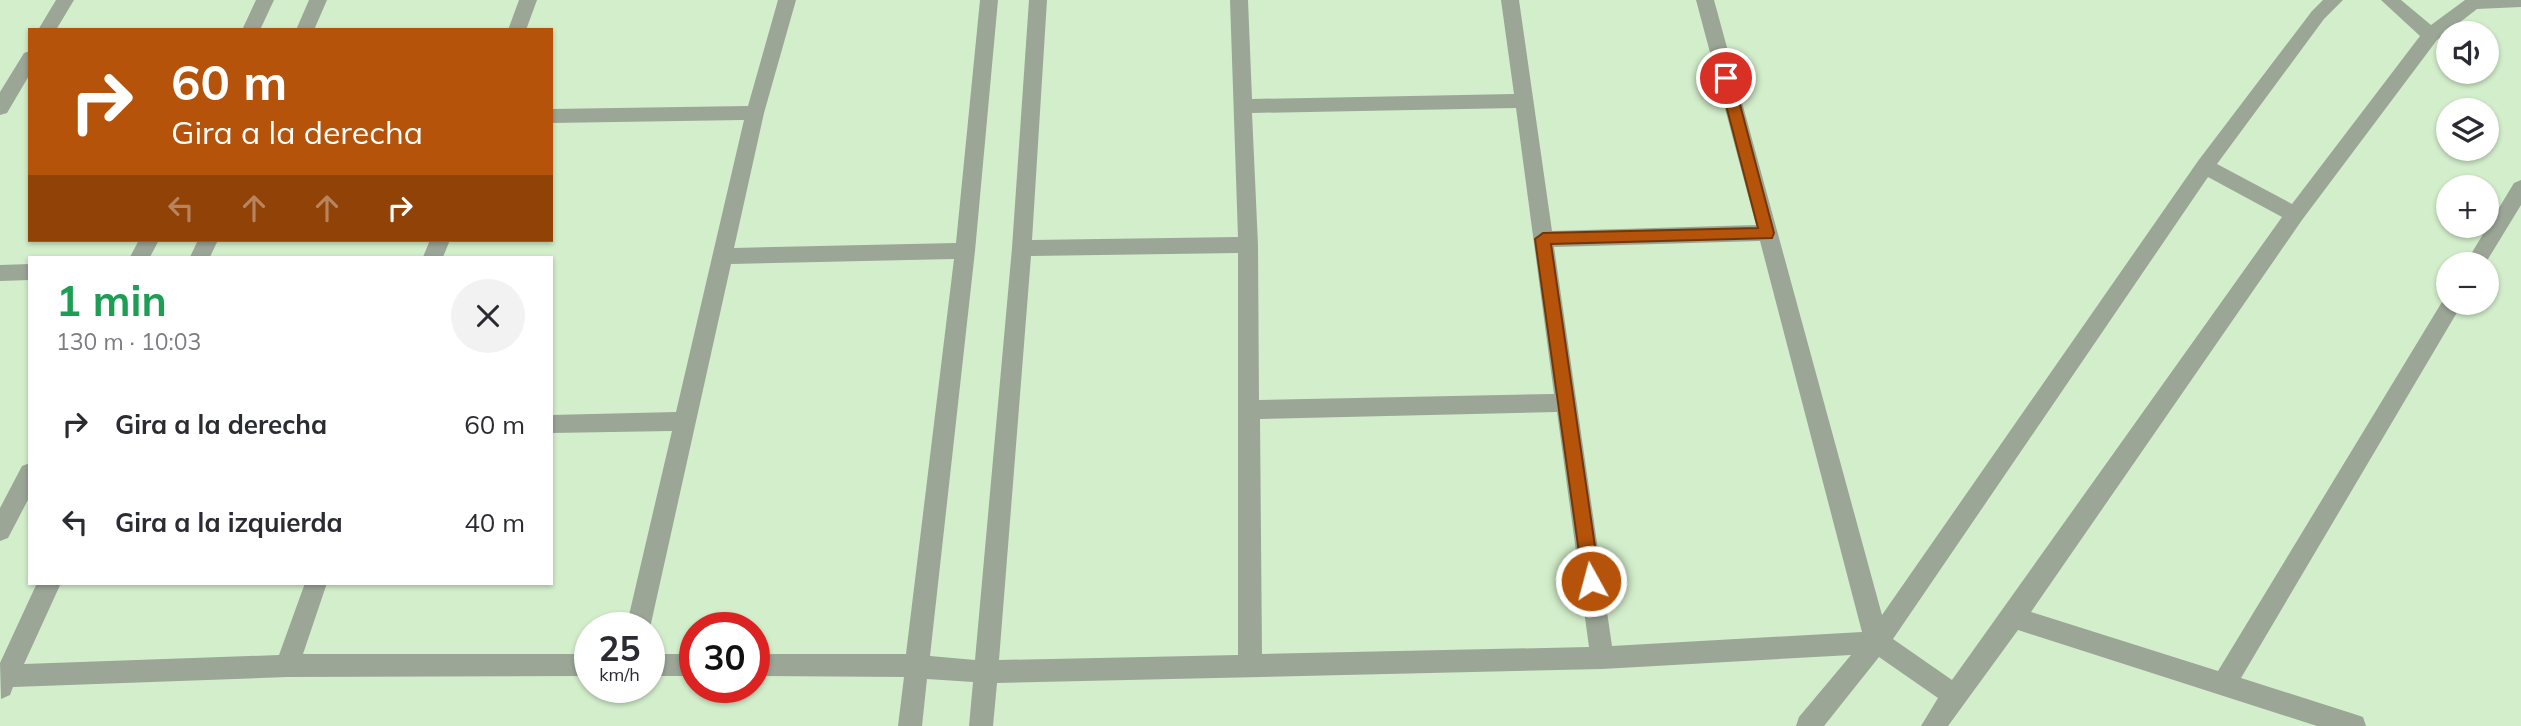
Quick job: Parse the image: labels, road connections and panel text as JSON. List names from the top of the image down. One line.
{"page":{"map_buttons":["+","−"],"turn":["60 m","Gira a la derecha"],"heading":["1 min","130 m · 10:03"],"list":[{"name":"Gira a la derecha","value":"60 m"},{"name":"Gira a la izquierda","value":"40 m"}],"speed":"25 km/h","limit":"30"}}
